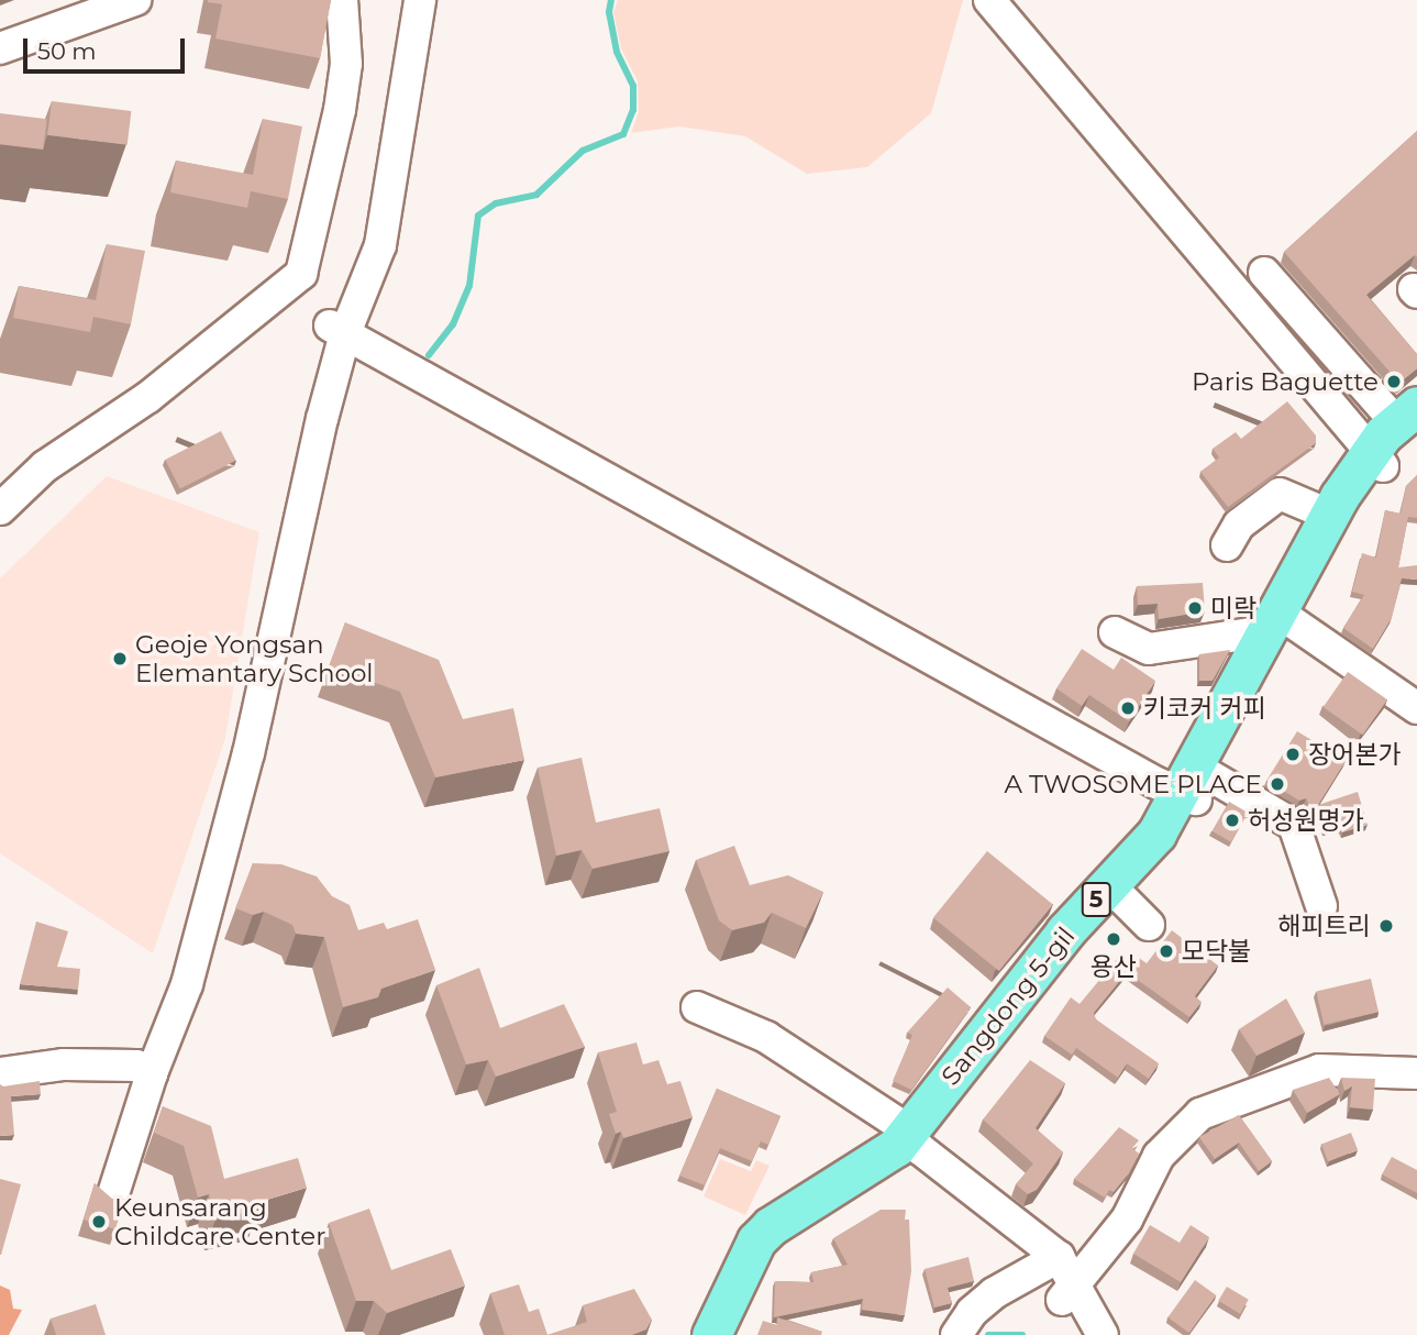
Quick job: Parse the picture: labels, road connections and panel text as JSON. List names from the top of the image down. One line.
{"streets":{"main road":["5","Sangdong 5-gil"]},"places":["Paris Baguette","미락","Geoje Yongsan Elemantary School","키코커 커피","장어본가","A TWOSOME PLACE","허성원명가","해피트리","용산","모닥불","Keunsarang Childcare Center"],"scale_bar":"50 m"}
